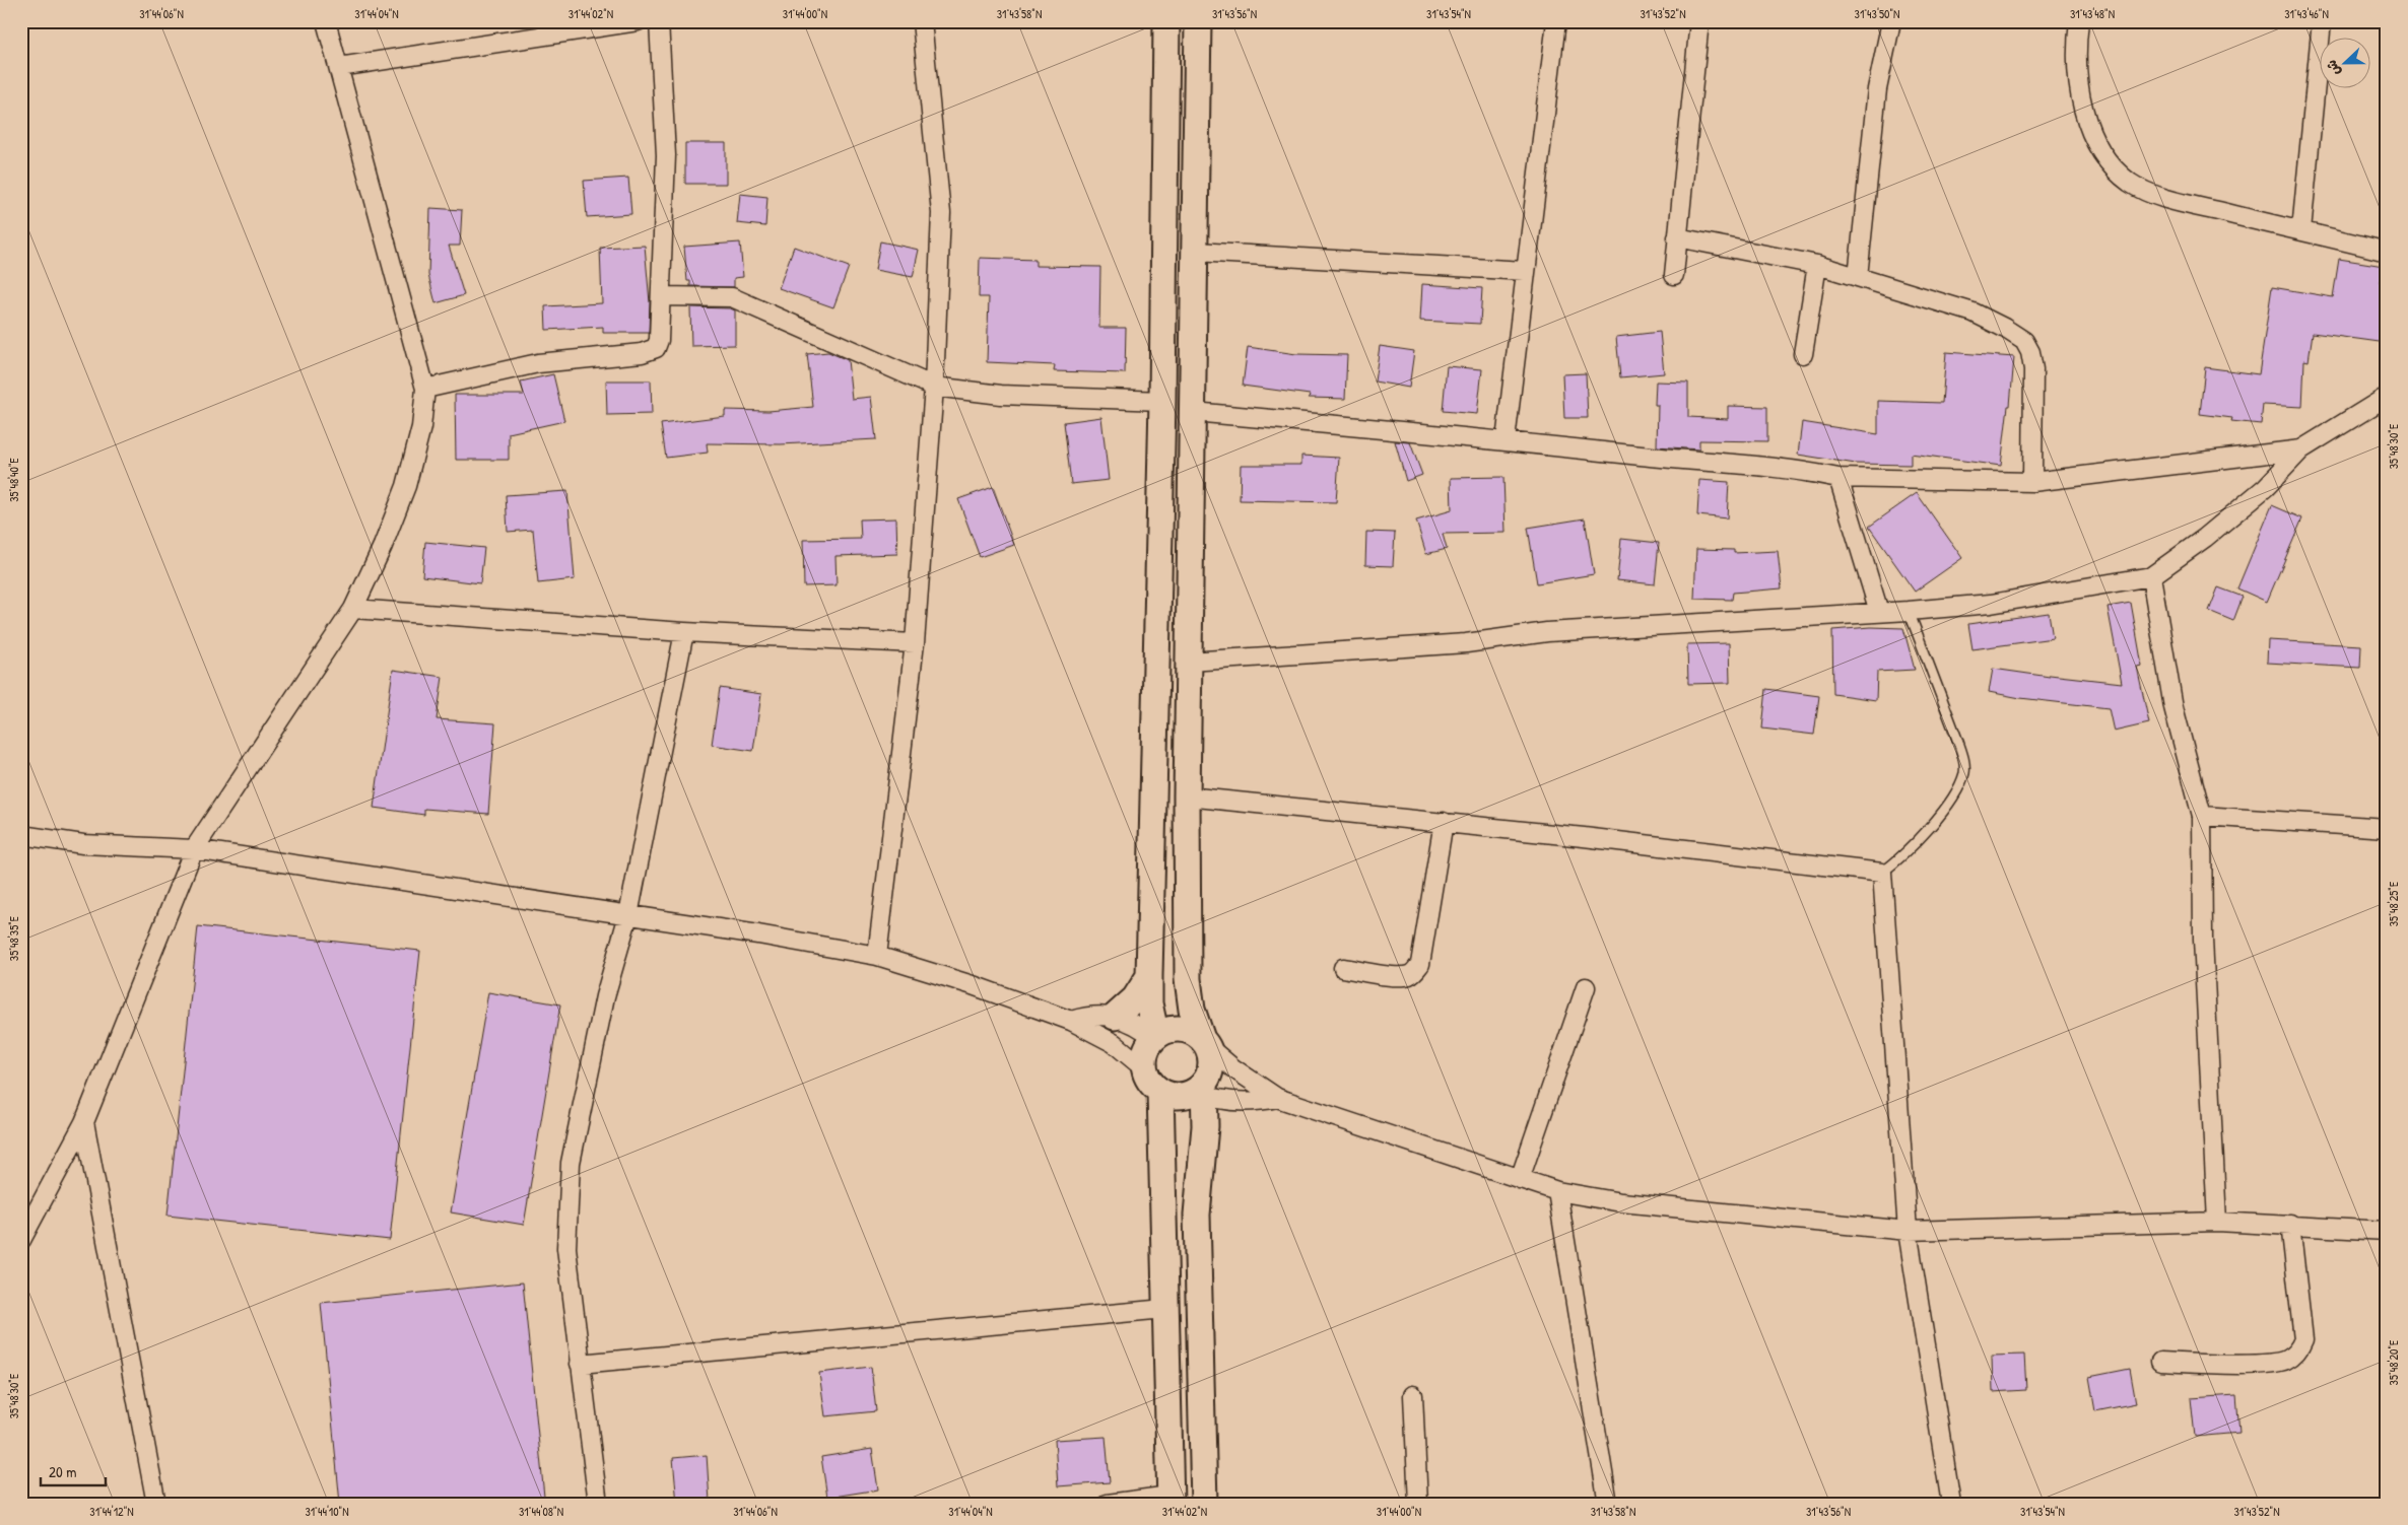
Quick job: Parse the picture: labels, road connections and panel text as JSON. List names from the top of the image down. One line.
{"scale_bar":"20 m","north":"left","coordinates":["31°44'06\"N","31°44'04\"N","31°44'02\"N","31°44'00\"N","31°43'58\"N","31°43'56\"N","31°43'54\"N","31°43'52\"N","31°43'50\"N","31°43'48\"N","31°43'46\"N","35°48'30\"E","35°48'40\"E","35°48'25\"E","35°48'35\"E","35°48'20\"E","31°44'12\"N","31°44'10\"N","31°44'08\"N"]}
